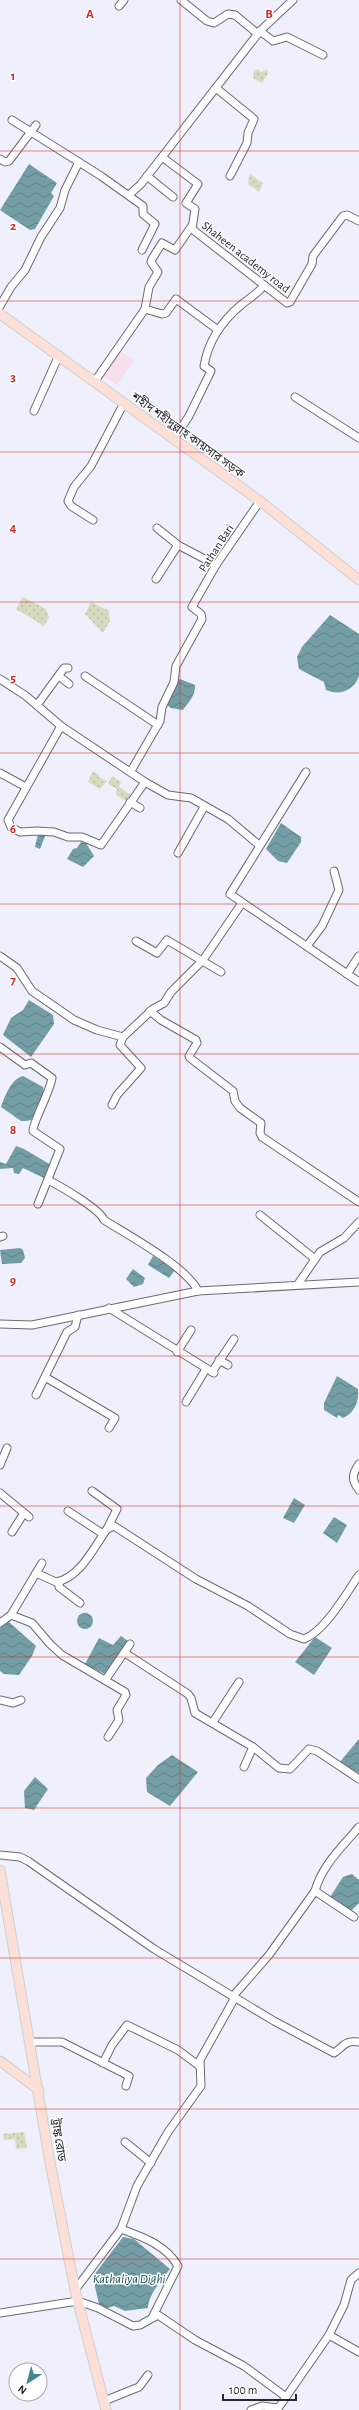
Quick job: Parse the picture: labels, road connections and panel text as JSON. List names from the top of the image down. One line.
{"streets":{"main road":["শহীদ শহীদুল্লাহ কায়সার সড়ক","ট্রাঙ্ক রোড"],"street":["Shaheen academy road","Pathan Bari"]},"crossings":[["শহীদ শহীদুল্লাহ কায়সার সড়ক","Pathan Bari"]],"water":["Kathaliya Dighi"],"scale_bar":"100 m","north":"bottom left","grid":{"columns":["A","B"],"rows":["1","2","3","4","5","6","7","8","9"]}}
